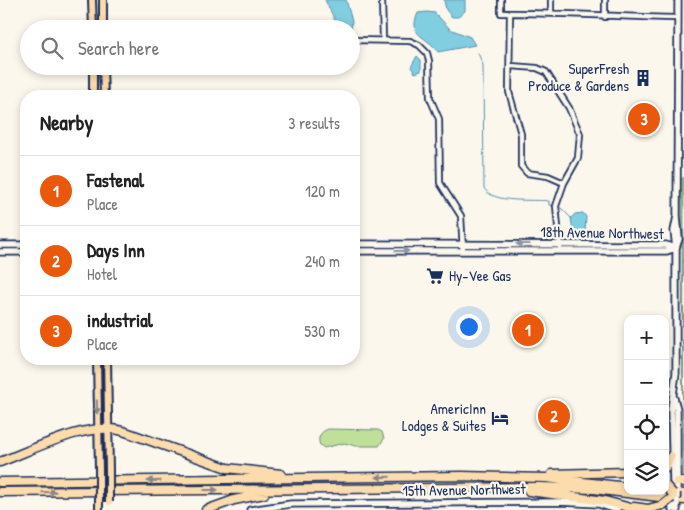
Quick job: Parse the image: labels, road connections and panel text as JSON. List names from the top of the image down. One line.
{"streets":{"street":["18th Avenue Northwest","15th Avenue Northwest"]},"places":{"building":["SuperFresh Produce & Gardens"],"supermarket":["Hy-Vee Gas"],"hotel":["AmericInn Lodges & Suites"]},"page":{"search":"Search here","heading":["Nearby","3 results"],"pins":["3","1","2"],"list":[{"mark":"1","name":"Fastenal","note":"Place","value":"120 m"},{"mark":"2","name":"Days Inn","note":"Hotel","value":"240 m"},{"mark":"3","name":"industrial","note":"Place","value":"530 m"}],"map_buttons":["+","−"]}}
